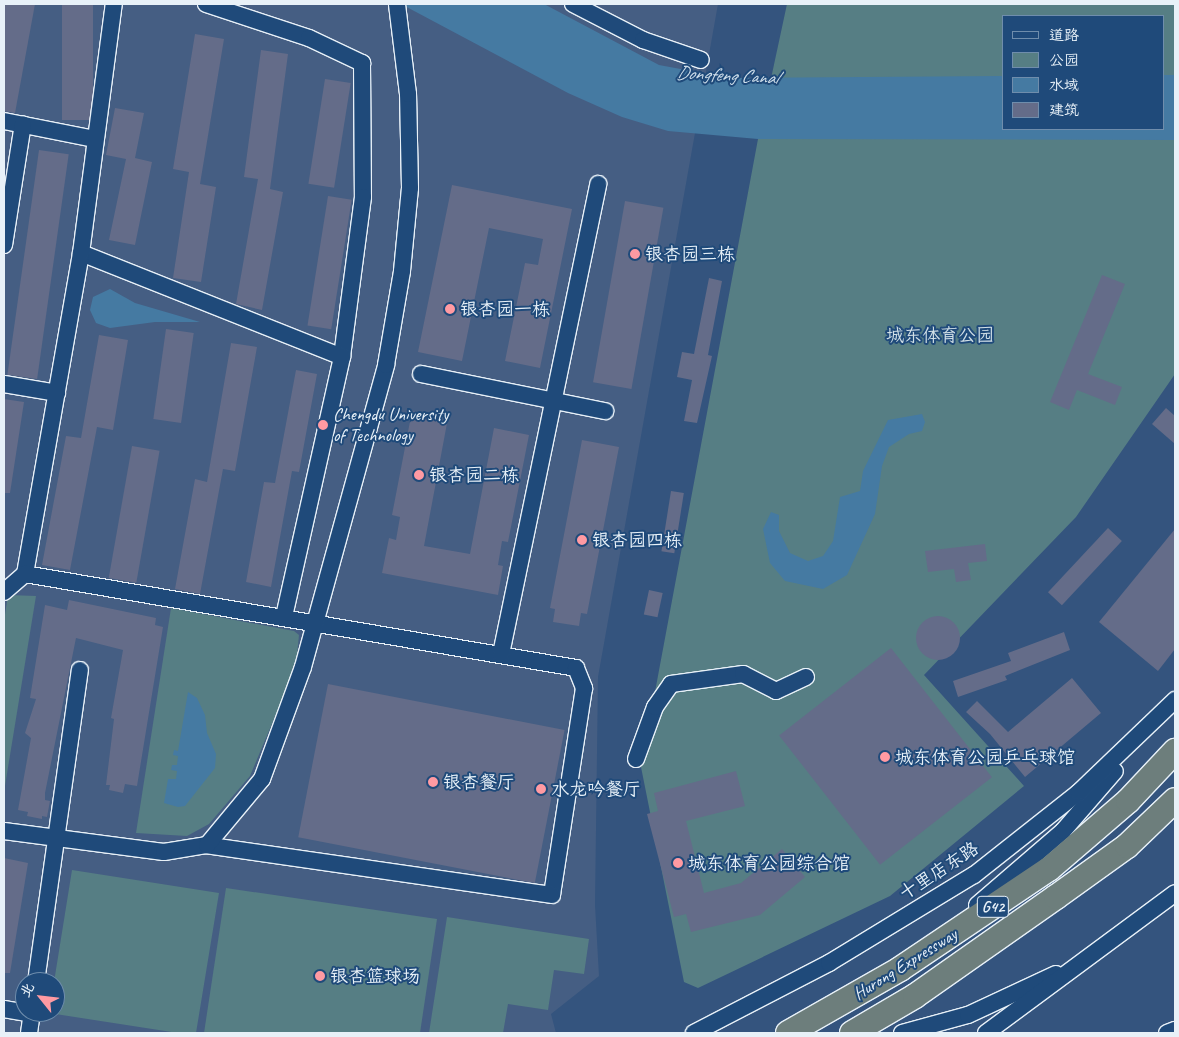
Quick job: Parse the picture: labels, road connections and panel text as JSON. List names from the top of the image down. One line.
{"streets":{"highway":["G42","Hurong Expressway"],"street":["十里店东路"]},"water":["Dongfeng Canal"],"parks":["城东体育公园"],"places":["银杏园三栋","银杏园一栋","Chengdu University of Technology","银杏园二栋","银杏园四栋","城东体育公园乒乓球馆","银杏餐厅","水龙吟餐厅","城东体育公园综合馆","银杏篮球场"],"legend":["道路","公园","水域","建筑"],"north":"top left"}
